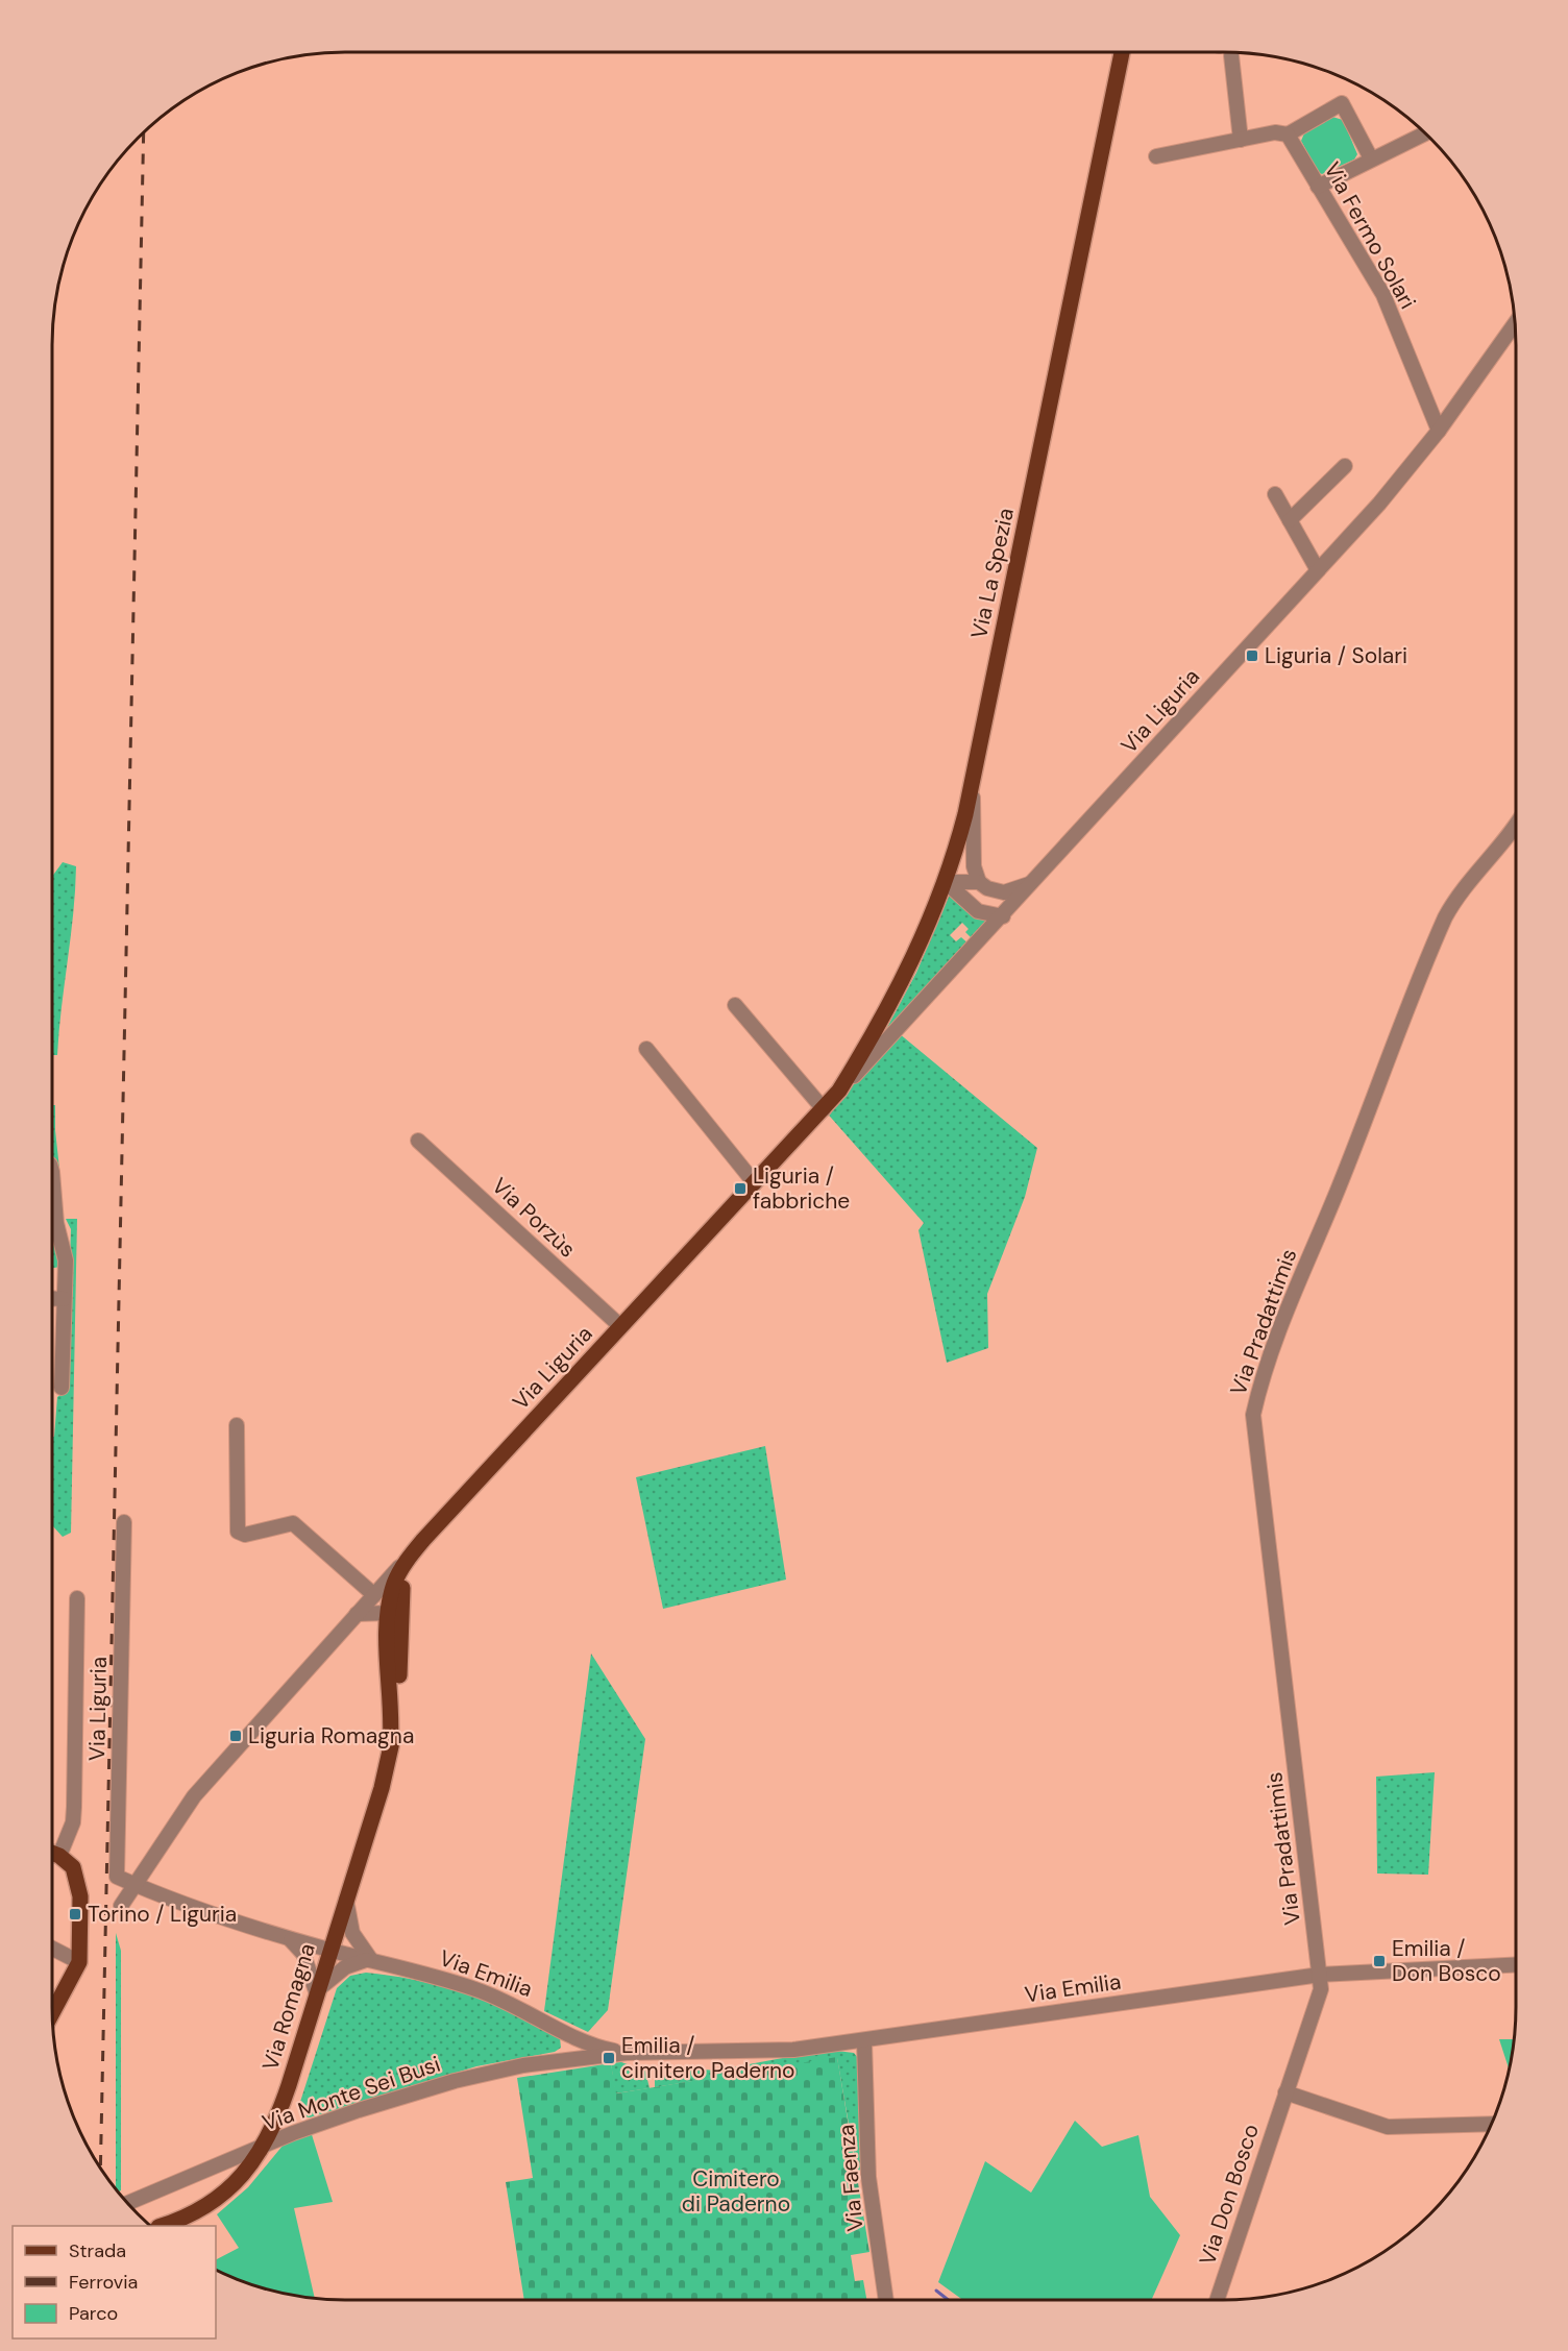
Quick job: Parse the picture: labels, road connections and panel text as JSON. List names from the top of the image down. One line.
{"streets":{"main road":["Via La Spezia","Via Liguria","Via Romagna"],"street":["Via Fermo Solari","Via Porzùs","Via Pradattimis","Via Emilia","Via Monte Sei Busi","Via Faenza","Via Don Bosco"]},"crossings":[["Via Fermo Solari","Via Liguria"],["Via La Spezia","Via Liguria"],["Via Liguria","Via Porzùs"],["Via Liguria","Via Emilia"],["Via Liguria","Via Romagna"],["Via Pradattimis","Via Emilia"],["Via Pradattimis","Via Don Bosco"],["Via Emilia","Via Romagna"],["Via Emilia","Via Monte Sei Busi"],["Via Emilia","Via Faenza"],["Via Emilia","Via Don Bosco"],["Via Romagna","Via Monte Sei Busi"]],"parks":["Cimitero di Paderno"],"places":{"transit":["Liguria / Solari","Liguria / fabbriche","Liguria Romagna","Torino / Liguria","Emilia / Don Bosco","Emilia / cimitero Paderno"]},"legend":["Strada","Ferrovia","Parco"]}
